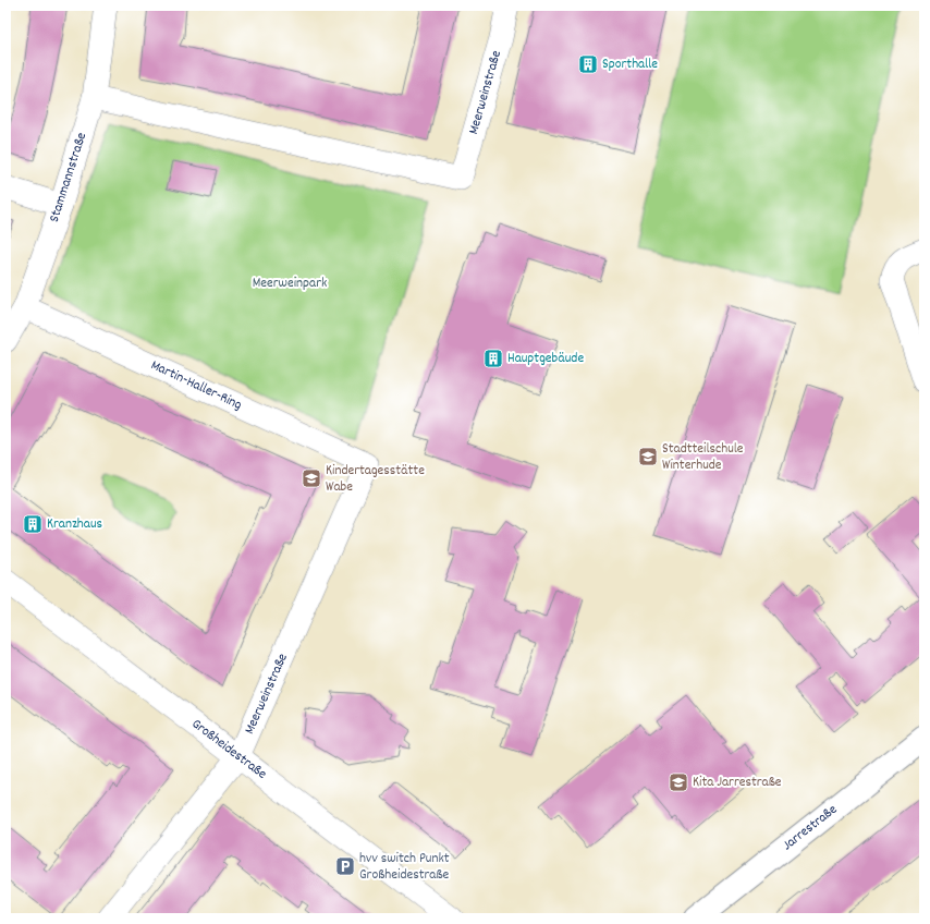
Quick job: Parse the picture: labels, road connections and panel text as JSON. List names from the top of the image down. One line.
{"streets":{"street":["Meerweinstraße","Stammannstraße","Martin-Haller-Ring","Großheidestraße","Jarrestraße"]},"crossings":[["Meerweinstraße","Stammannstraße"],["Meerweinstraße","Martin-Haller-Ring"],["Meerweinstraße","Großheidestraße"],["Stammannstraße","Martin-Haller-Ring"]],"parks":["Meerweinpark"],"places":{"building":["Sporthalle","Hauptgebäude","Kranzhaus"],"school or university":["Stadtteilschule Winterhude","Kindertagesstätte Wabe","Kita Jarrestraße"],"parking":["hvv switch Punkt Großheidestraße"]}}
